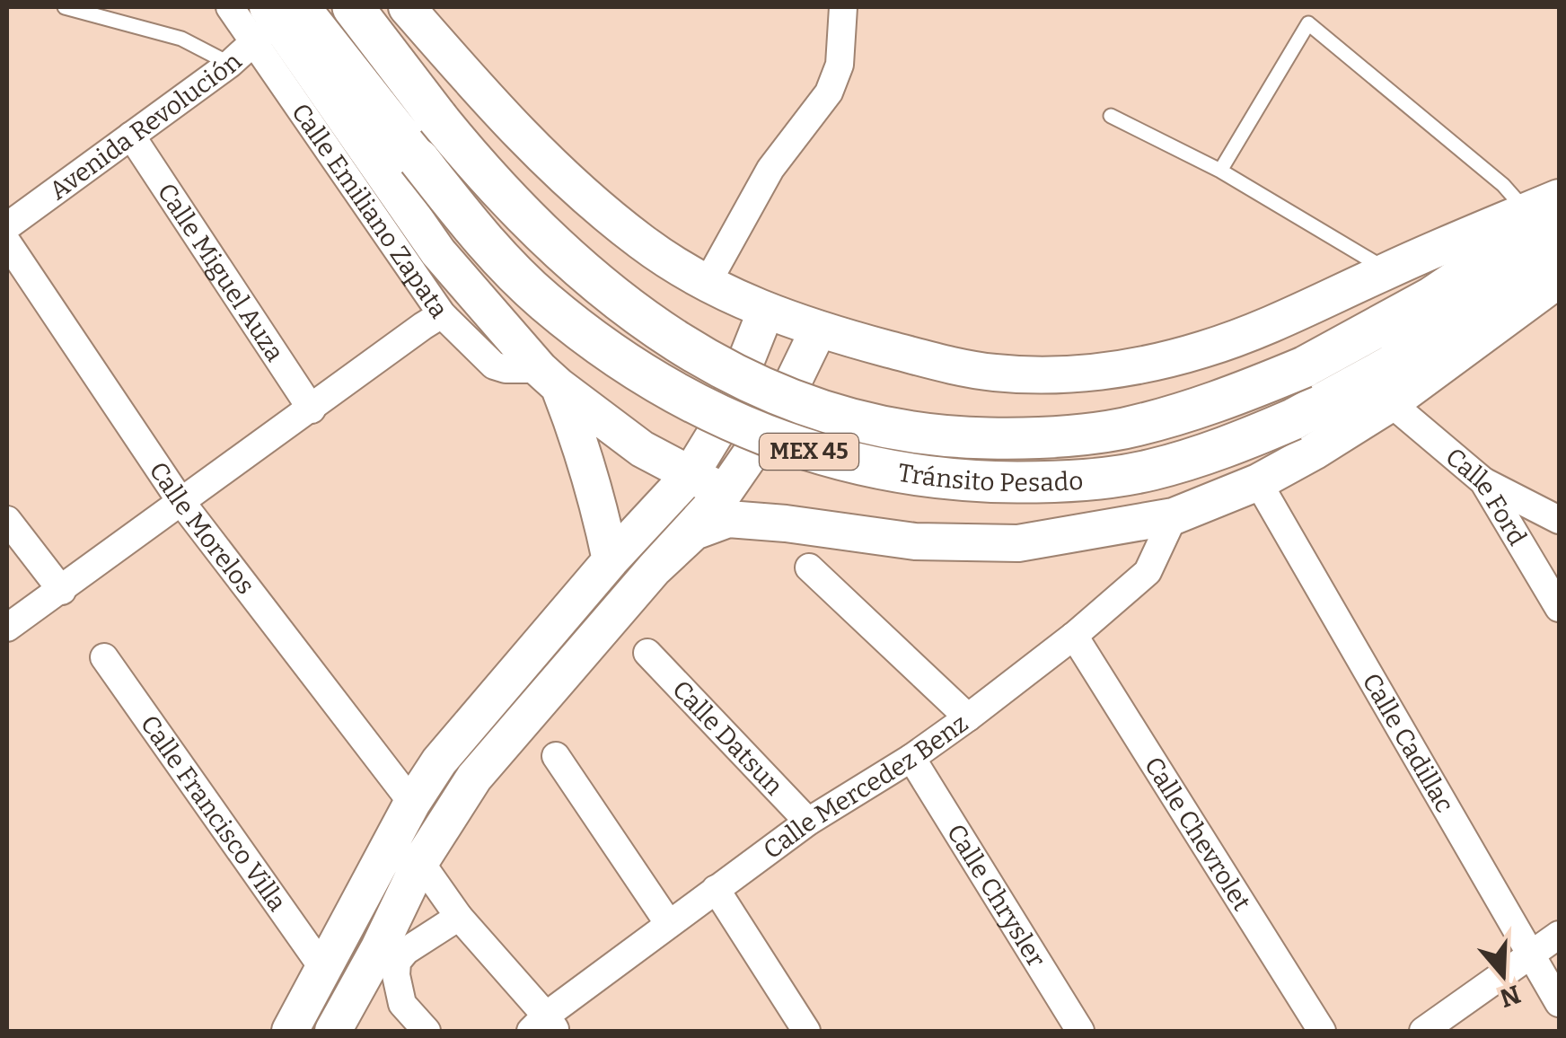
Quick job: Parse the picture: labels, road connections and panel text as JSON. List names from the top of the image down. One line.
{"streets":{"main road":["MEX 45","Tránsito Pesado"],"street":["Avenida Revolución","Calle Emiliano Zapata","Calle Miguel Auza","Calle Ford","Calle Morelos","Calle Datsun","Calle Cadillac","Calle Mercedez Benz","Calle Francisco Villa","Calle Chevrolet","Calle Chrysler"]},"crossings":[["Avenida Revolución","Calle Emiliano Zapata"],["Avenida Revolución","Calle Miguel Auza"],["Avenida Revolución","Tránsito Pesado"],["Calle Emiliano Zapata","Tránsito Pesado"],["Calle Datsun","Calle Mercedez Benz"],["Calle Mercedez Benz","Calle Chevrolet"],["Calle Mercedez Benz","Calle Chrysler"]],"north":"bottom"}
